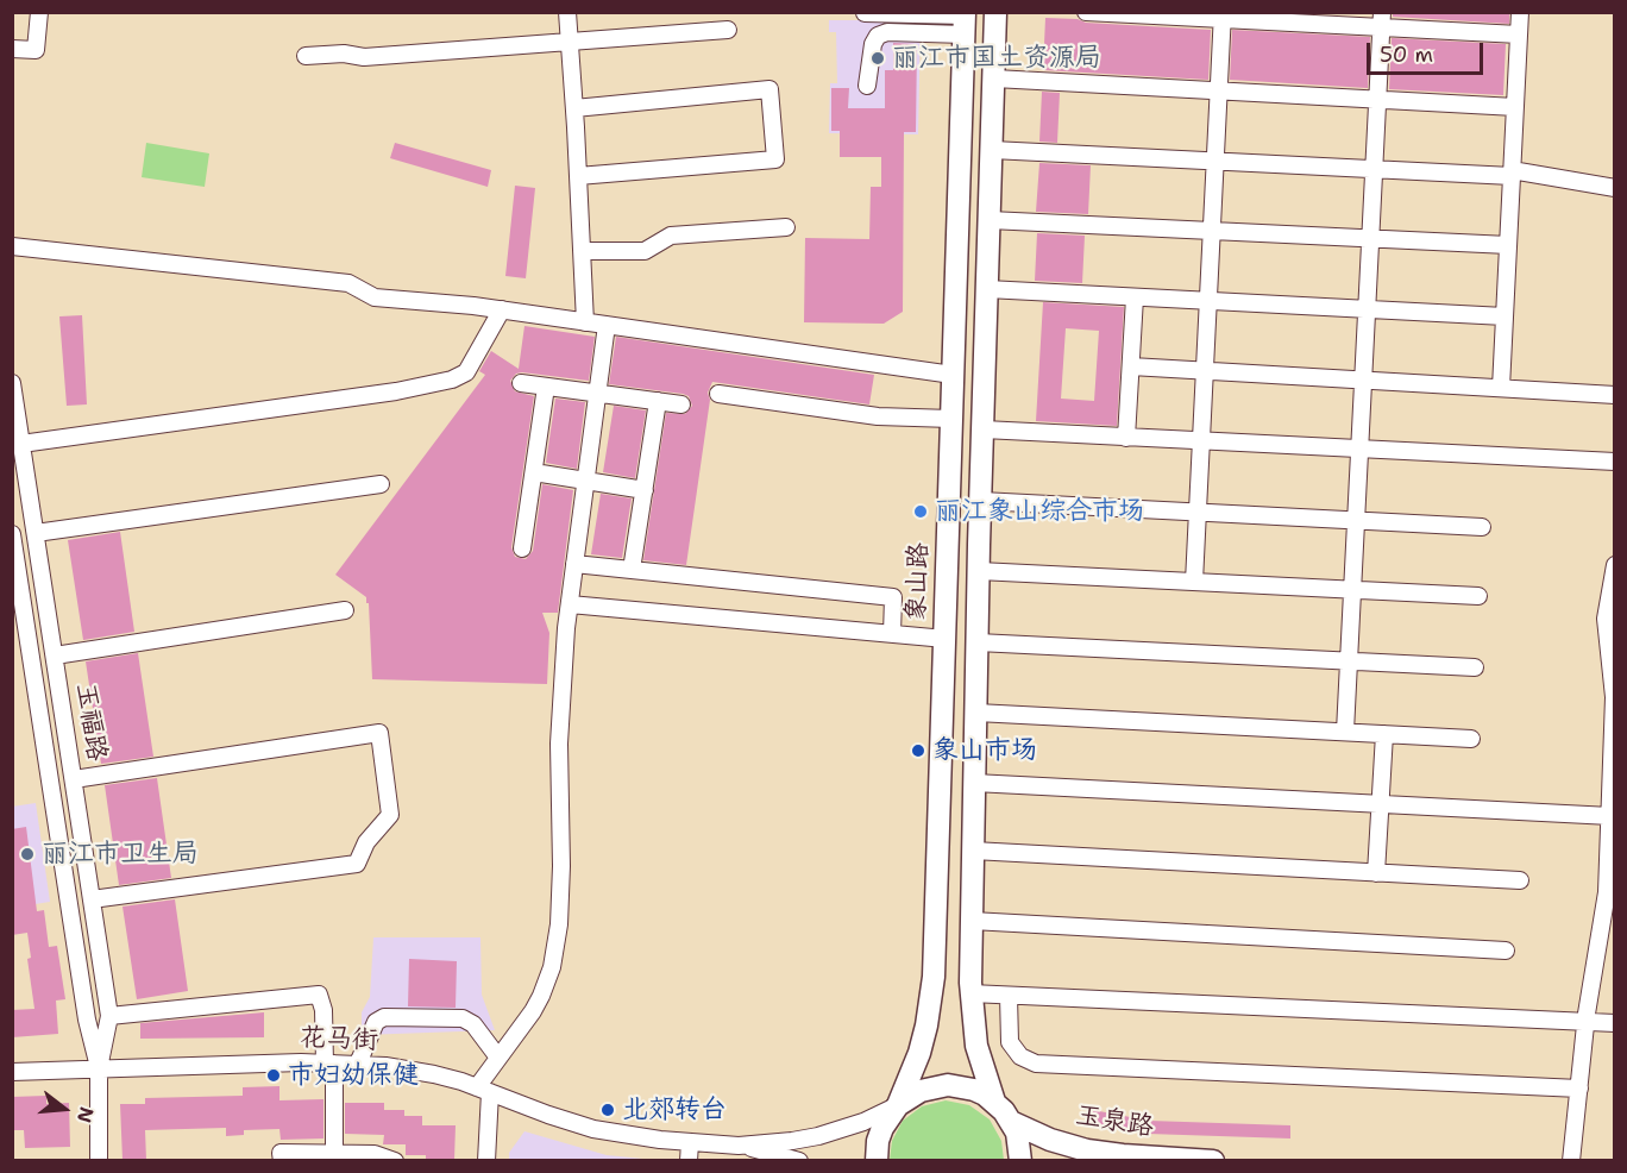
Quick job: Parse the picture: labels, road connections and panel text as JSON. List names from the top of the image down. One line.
{"streets":{"main road":["象山路","玉泉路"],"street":["玉福路","花马街"]},"crossings":[["象山路","花马街"],["玉福路","花马街"]],"places":["丽江市国土资源局","丽江象山综合市场","象山市场","丽江市卫生局","市妇幼保健","北郊转台"],"scale_bar":"50 m","north":"right"}
